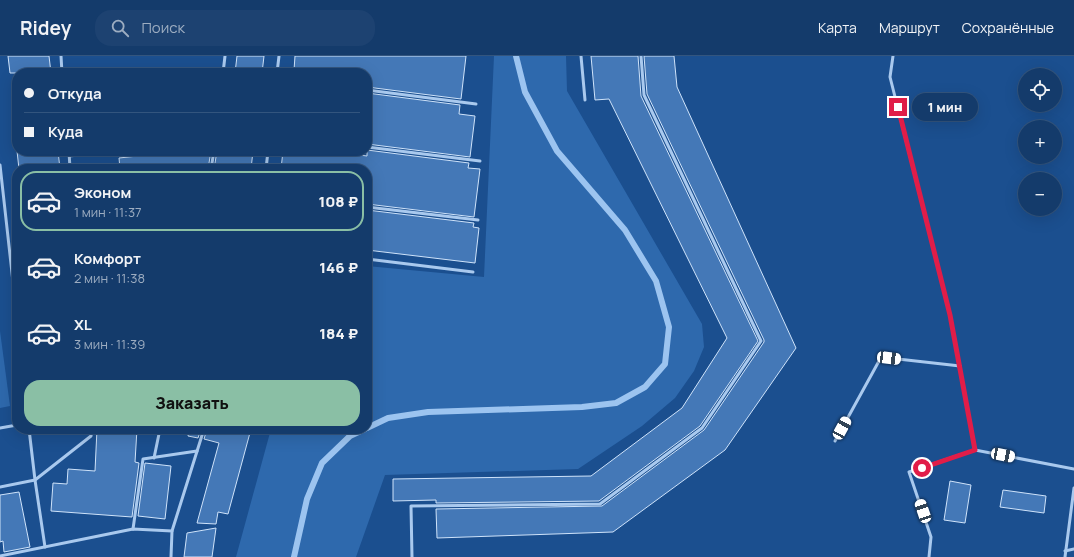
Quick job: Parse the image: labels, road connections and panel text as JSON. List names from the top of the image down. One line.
{"page":{"header":"Ridey","search":"Поиск","nav":["Карта","Маршрут","Сохранённые"],"map_buttons":["+","−"],"banner":["Откуда","Куда"],"bubble":"1 мин","list":[{"name":"Эконом","note":"1 мин · 11:37","value":"108 ₽"},{"name":"Комфорт","note":"2 мин · 11:38","value":"146 ₽"},{"name":"XL","note":"3 мин · 11:39","value":"184 ₽"}],"buttons":"Заказать"}}
